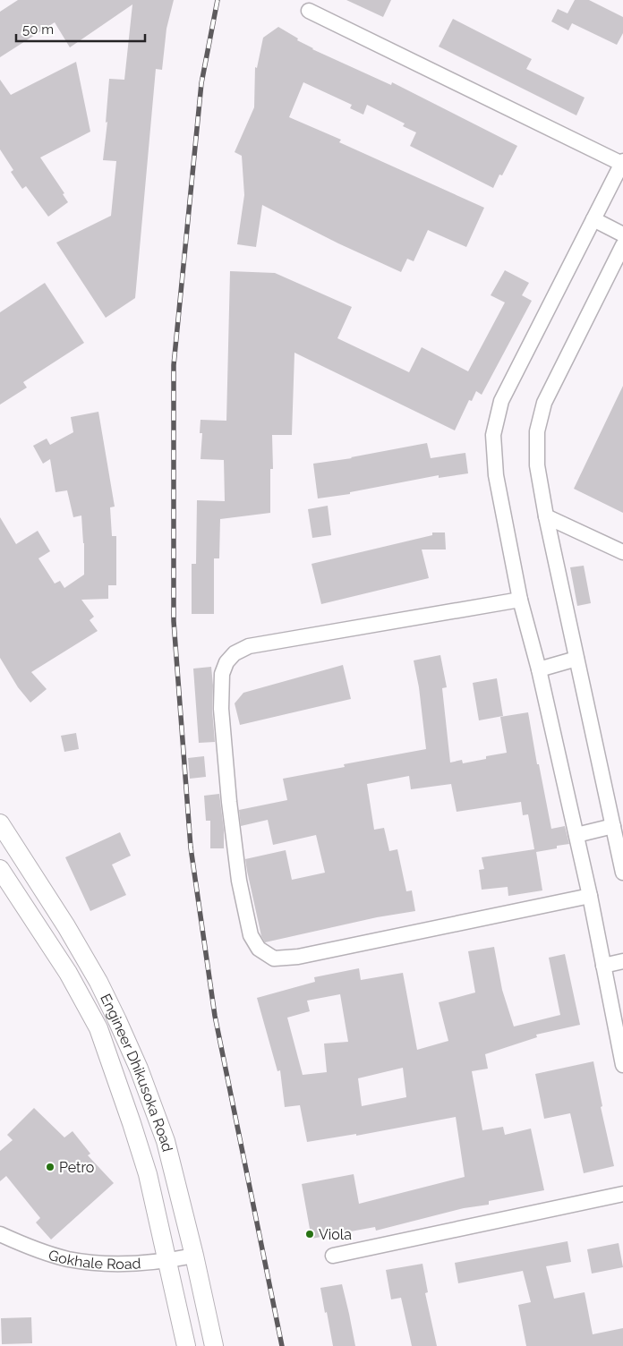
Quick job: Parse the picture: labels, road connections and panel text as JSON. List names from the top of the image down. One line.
{"streets":{"street":["Engineer Dhikusoka Road","Gokhale Road"]},"crossings":[["Engineer Dhikusoka Road","Gokhale Road"]],"places":["Petro","Viola"],"scale_bar":"50 m"}
